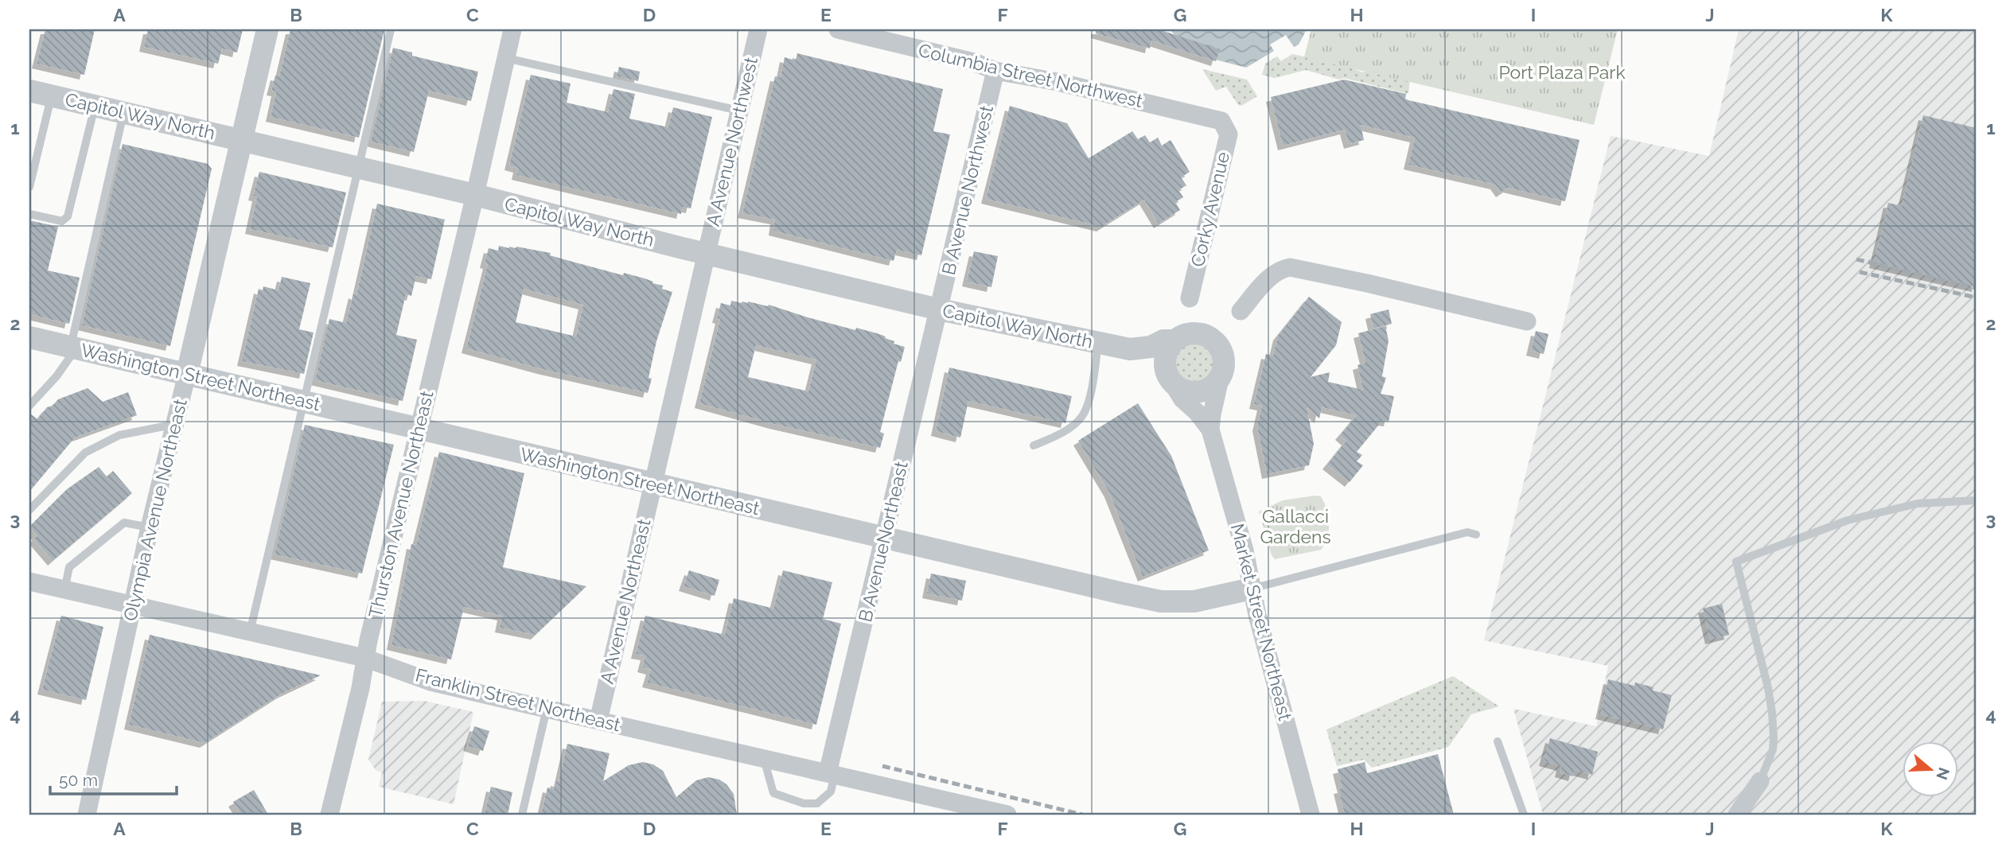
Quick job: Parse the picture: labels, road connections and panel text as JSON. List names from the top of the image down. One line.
{"streets":{"street":["Columbia Street Northwest","Capitol Way North","A Avenue Northwest","B Avenue Northwest","Corky Avenue","Washington Street Northeast","Thurston Avenue Northeast","Olympia Avenue Northeast","B AvenueNortheast","A Avenue Northeast","Market Street Northeast","Franklin Street Northeast"]},"crossings":[["Columbia Street Northwest","B Avenue Northwest"],["Columbia Street Northwest","Corky Avenue"],["Capitol Way North","A Avenue Northwest"],["Capitol Way North","B Avenue Northwest"],["Capitol Way North","Thurston Avenue Northeast"],["Capitol Way North","Olympia Avenue Northeast"],["Capitol Way North","B AvenueNortheast"],["Capitol Way North","A Avenue Northeast"],["Capitol Way North","Market Street Northeast"],["A Avenue Northwest","A Avenue Northeast"],["B Avenue Northwest","B AvenueNortheast"],["Washington Street Northeast","Thurston Avenue Northeast"],["Washington Street Northeast","Olympia Avenue Northeast"],["Washington Street Northeast","B AvenueNortheast"],["Washington Street Northeast","A Avenue Northeast"],["Washington Street Northeast","Market Street Northeast"],["Thurston Avenue Northeast","Franklin Street Northeast"],["Olympia Avenue Northeast","Franklin Street Northeast"],["B AvenueNortheast","Franklin Street Northeast"],["A Avenue Northeast","Franklin Street Northeast"]],"parks":["Port Plaza Park","Gallacci Gardens"],"scale_bar":"50 m","north":"right","grid":{"columns":["A","B","C","D","E","F","G","H","I","J","K"],"rows":["1","2","3","4"]}}
